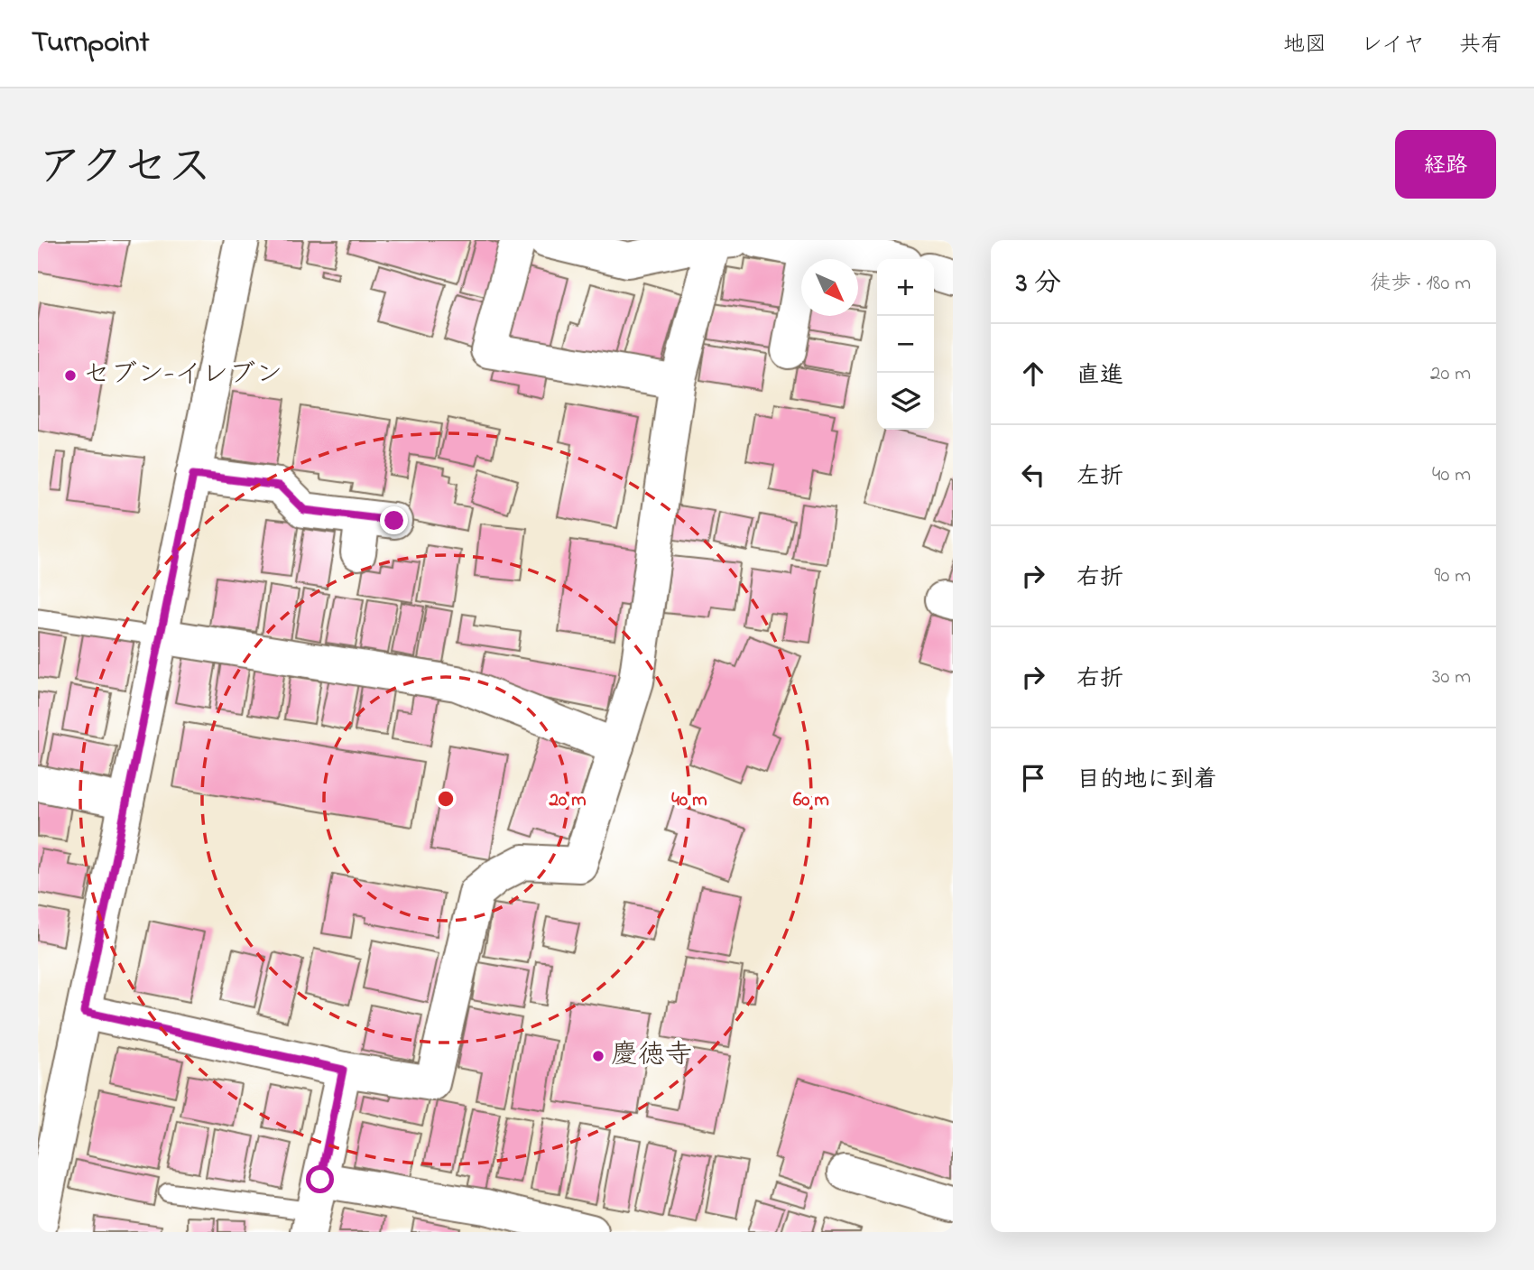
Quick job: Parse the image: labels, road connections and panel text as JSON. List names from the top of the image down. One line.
{"places":["セブン-イレブン","慶徳寺"],"north":"bottom right","page":{"header":"Turnpoint","nav":["地図","レイヤ","共有"],"title":"アクセス","buttons":"経路","heading":["3 分","徒歩 · 180 m"],"map_buttons":["+","−"],"list":[["直進","20 m"],["左折","40 m"],["右折","90 m"],["右折","30 m"],"目的地に到着"]},"rings":["20 m","40 m","60 m"]}
